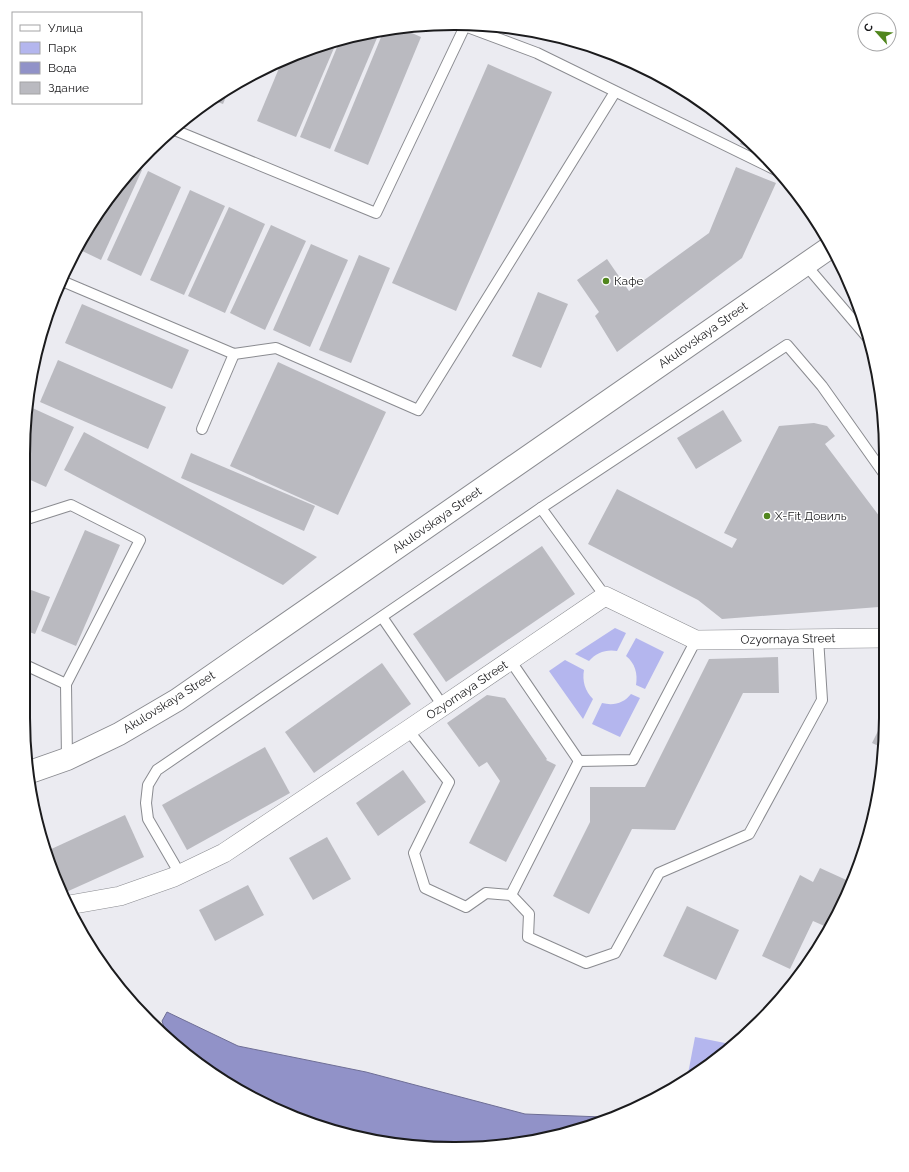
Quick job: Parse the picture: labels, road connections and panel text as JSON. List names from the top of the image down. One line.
{"streets":{"street":["Akulovskaya Street","Ozyornaya Street"]},"places":["Кафе","X-Fit Довиль"],"legend":["Улица","Парк","Вода","Здание"],"north":"top left"}
